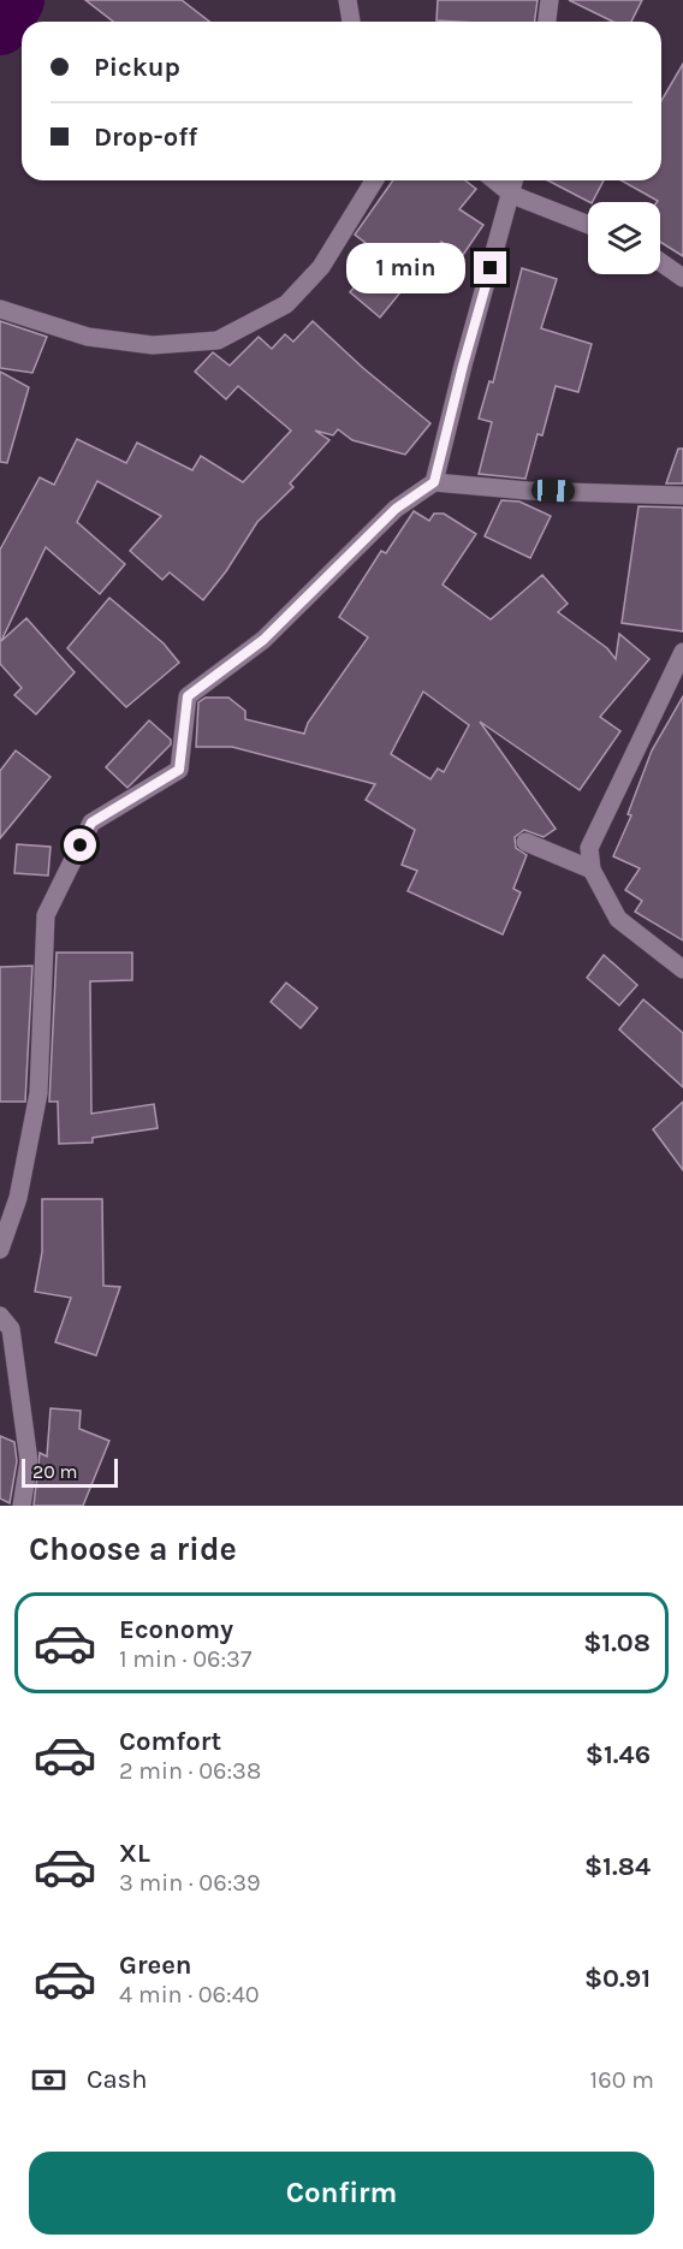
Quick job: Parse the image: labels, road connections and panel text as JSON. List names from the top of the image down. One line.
{"scale_bar":"20 m","page":{"banner":["Pickup","Drop-off"],"bubble":"1 min","scale":"20 m","heading":"Choose a ride","list":[{"name":"Economy","note":"1 min · 06:37","value":"$1.08"},{"name":"Comfort","note":"2 min · 06:38","value":"$1.46"},{"name":"XL","note":"3 min · 06:39","value":"$1.84"},{"name":"Green","note":"4 min · 06:40","value":"$0.91"}],"pay":["Cash","160 m"],"buttons":"Confirm"}}
